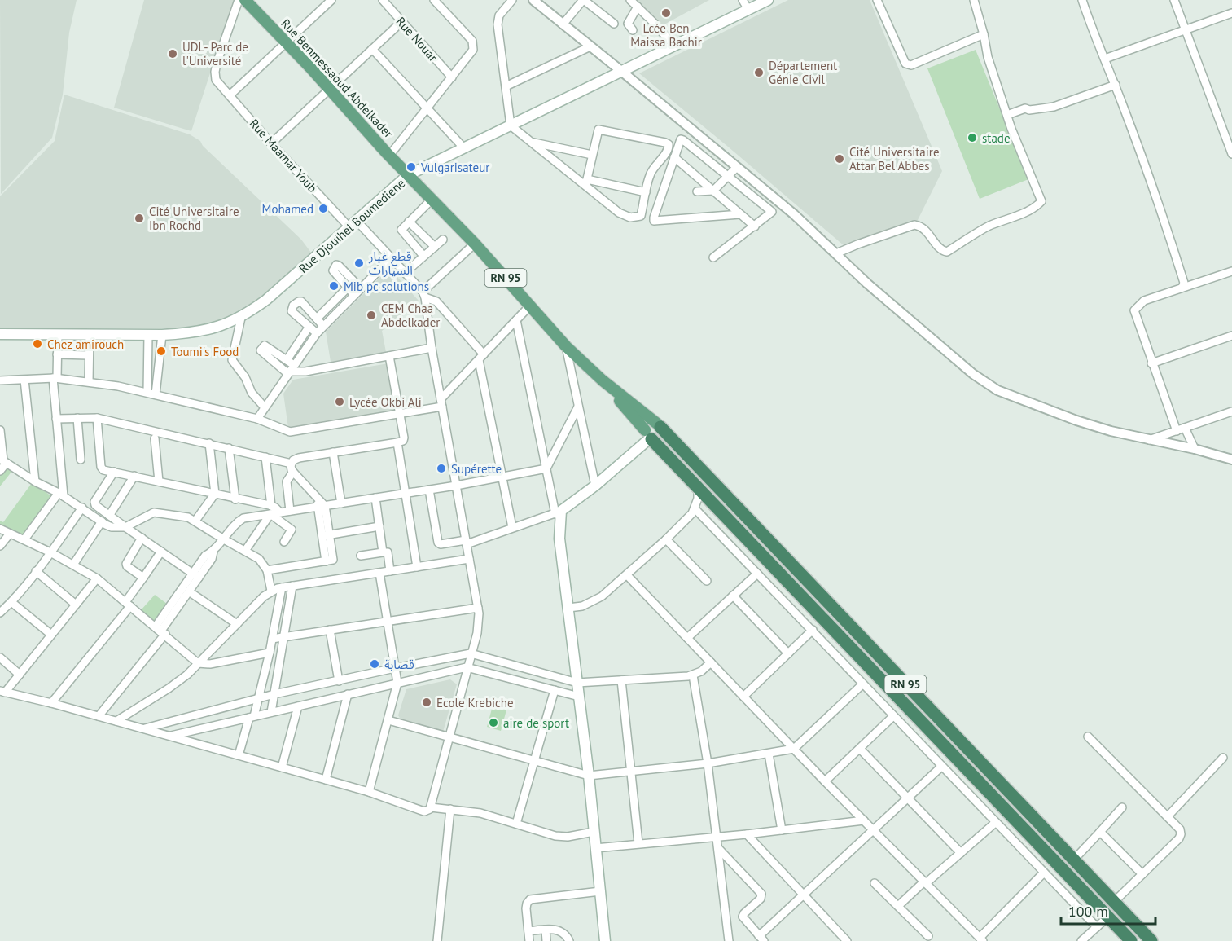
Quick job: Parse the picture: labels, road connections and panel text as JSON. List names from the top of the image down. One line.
{"streets":{"highway":["RN 95"],"main road":["Rue Benmessaoud Abdelkader","Rue Djouihel Boumediene"],"street":["Rue Nouar","Rue Maamar Youb"]},"crossings":[["Rue Benmessaoud Abdelkader","Rue Djouihel Boumediene"],["Rue Benmessaoud Abdelkader","RN 95"],["Rue Maamar Youb","Rue Djouihel Boumediene"],["Rue Djouihel Boumediene","RN 95"]],"places":["Lcée Ben Maissa Bachir","UDL- Parc de l'Université","Département Génie Civil","stade","Cité Universitaire Attar Bel Abbes","Vulgarisateur","Mohamed","Cité Universitaire Ibn Rochd","قطع غيار السيارات","Mib pc solutions","CEM Chaa Abdelkader","Chez amirouch","Toumi's Food","Lycée Okbi Ali","Supérette","قصابة","Ecole Krebiche","aire de sport"],"scale_bar":"100 m"}
